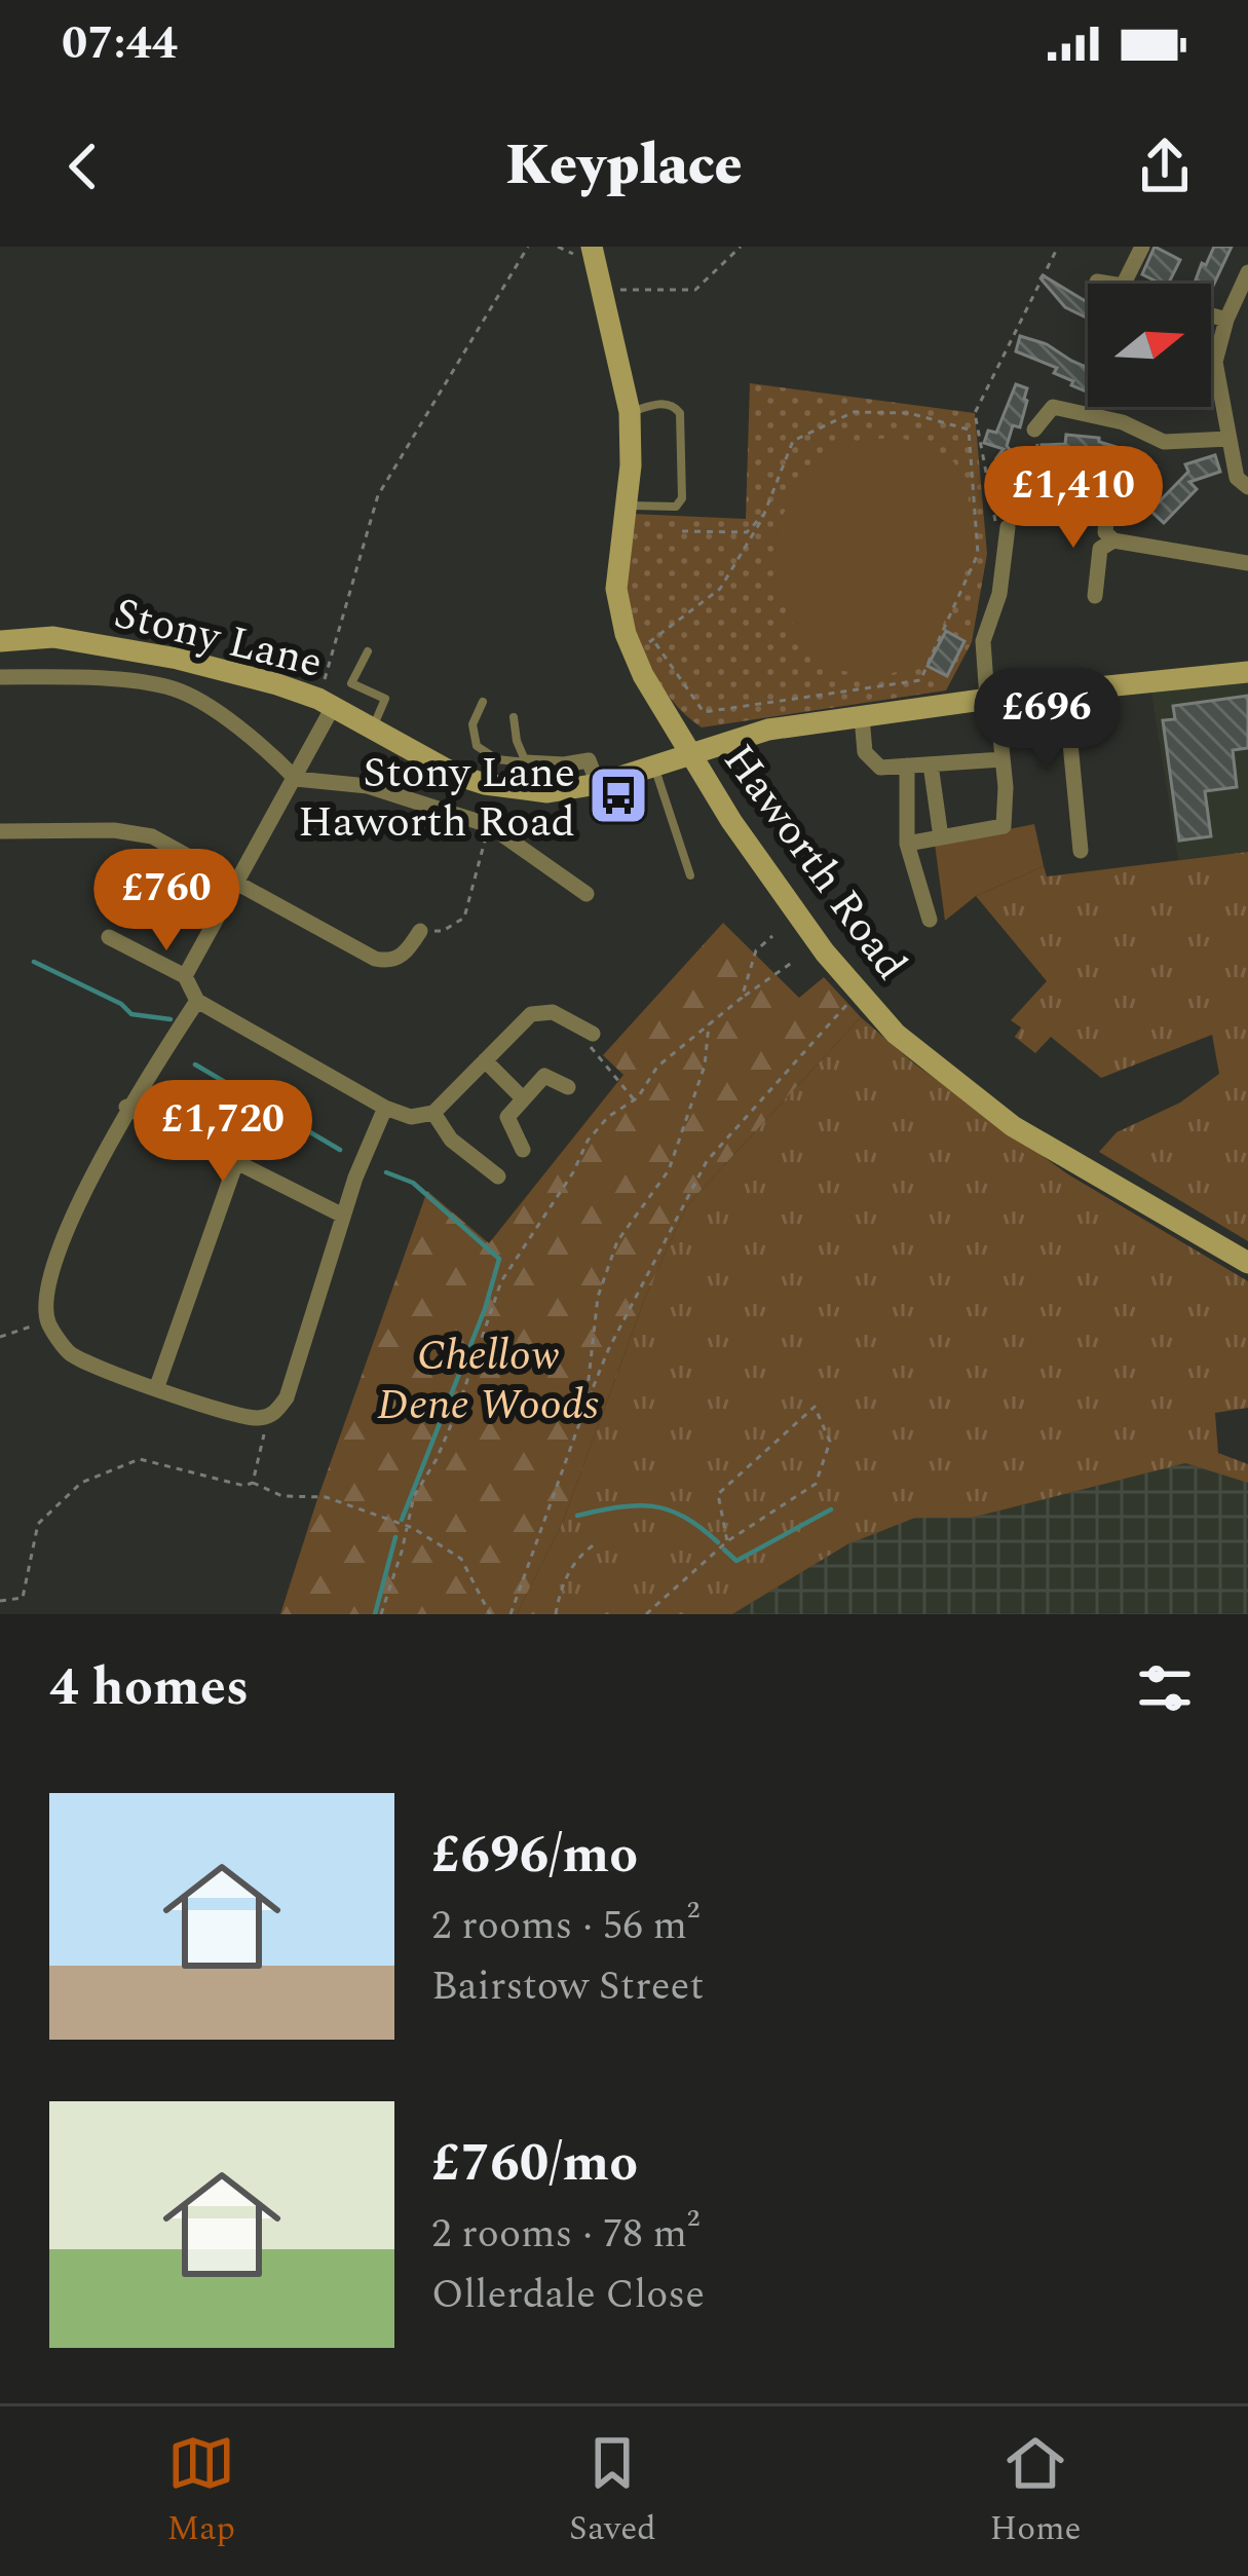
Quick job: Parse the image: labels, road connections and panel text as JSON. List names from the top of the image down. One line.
{"streets":{"main road":["Stony Lane","Haworth Road"]},"crossings":[["Stony Lane","Haworth Road"]],"parks":["Chellow Dene Woods"],"places":{"bus stop":["Stony Lane Haworth Road"]},"north":"right","page":{"status":"07:44","header":"Keyplace","price":["£1,410","£696","£760","£1,720"],"heading":"4 homes","list":[{"name":"£696/mo","note":"2 rooms · 56 m² · Bairstow Street"},{"name":"£760/mo","note":"2 rooms · 78 m² · Ollerdale Close"}],"tabs":["Map","Saved","Home"]}}
